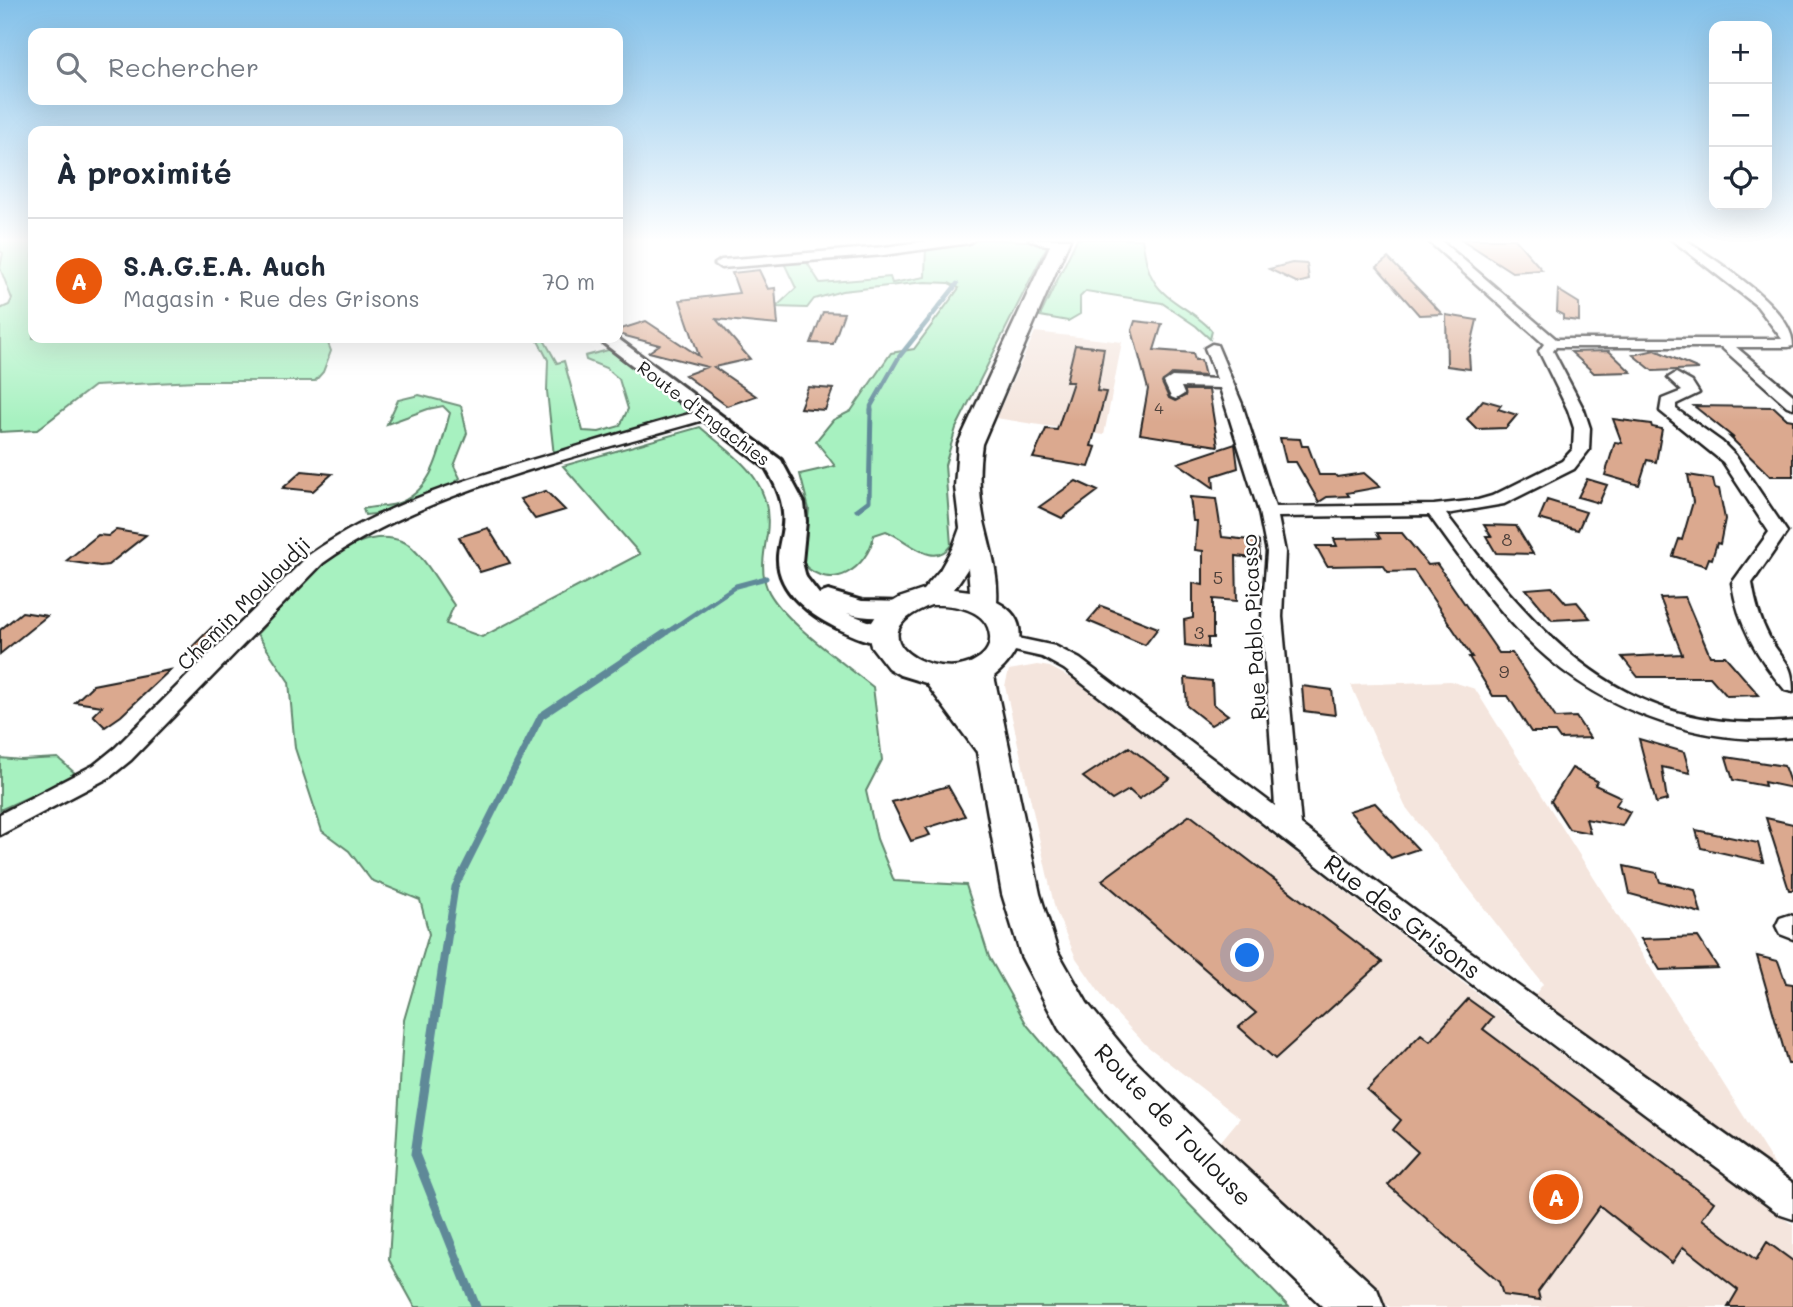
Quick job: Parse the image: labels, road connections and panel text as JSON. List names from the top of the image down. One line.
{"streets":{"main road":["Route de Toulouse"],"street":["Route d'Engachies","Chemin Mouloudji","Rue Pablo Picasso","Rue des Grisons"]},"crossings":[["Route d'Engachies","Chemin Mouloudji"],["Rue Pablo Picasso","Rue des Grisons"],["Rue des Grisons","Route de Toulouse"]],"house_numbers":["4","8","5","3","9"],"page":{"map_buttons":["+","−"],"search":"Rechercher","heading":"À proximité","list":[{"mark":"A","name":"S.A.G.E.A. Auch","note":"Magasin · Rue des Grisons","value":"70 m"}],"pins":"A"}}
